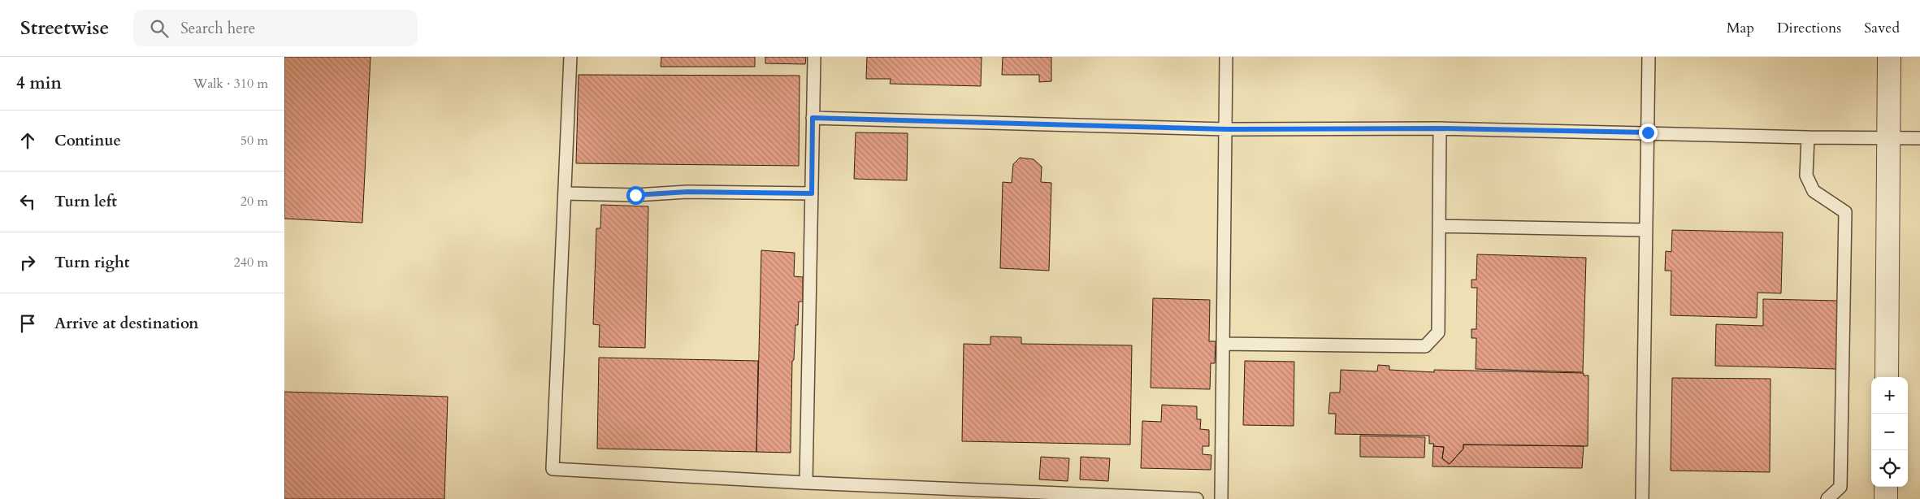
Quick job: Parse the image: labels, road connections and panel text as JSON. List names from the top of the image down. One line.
{"page":{"header":"Streetwise","search":"Search here","nav":["Map","Directions","Saved"],"heading":["4 min","Walk · 310 m"],"list":[["Continue","50 m"],["Turn left","20 m"],["Turn right","240 m"],"Arrive at destination"],"map_buttons":["+","−"]}}
